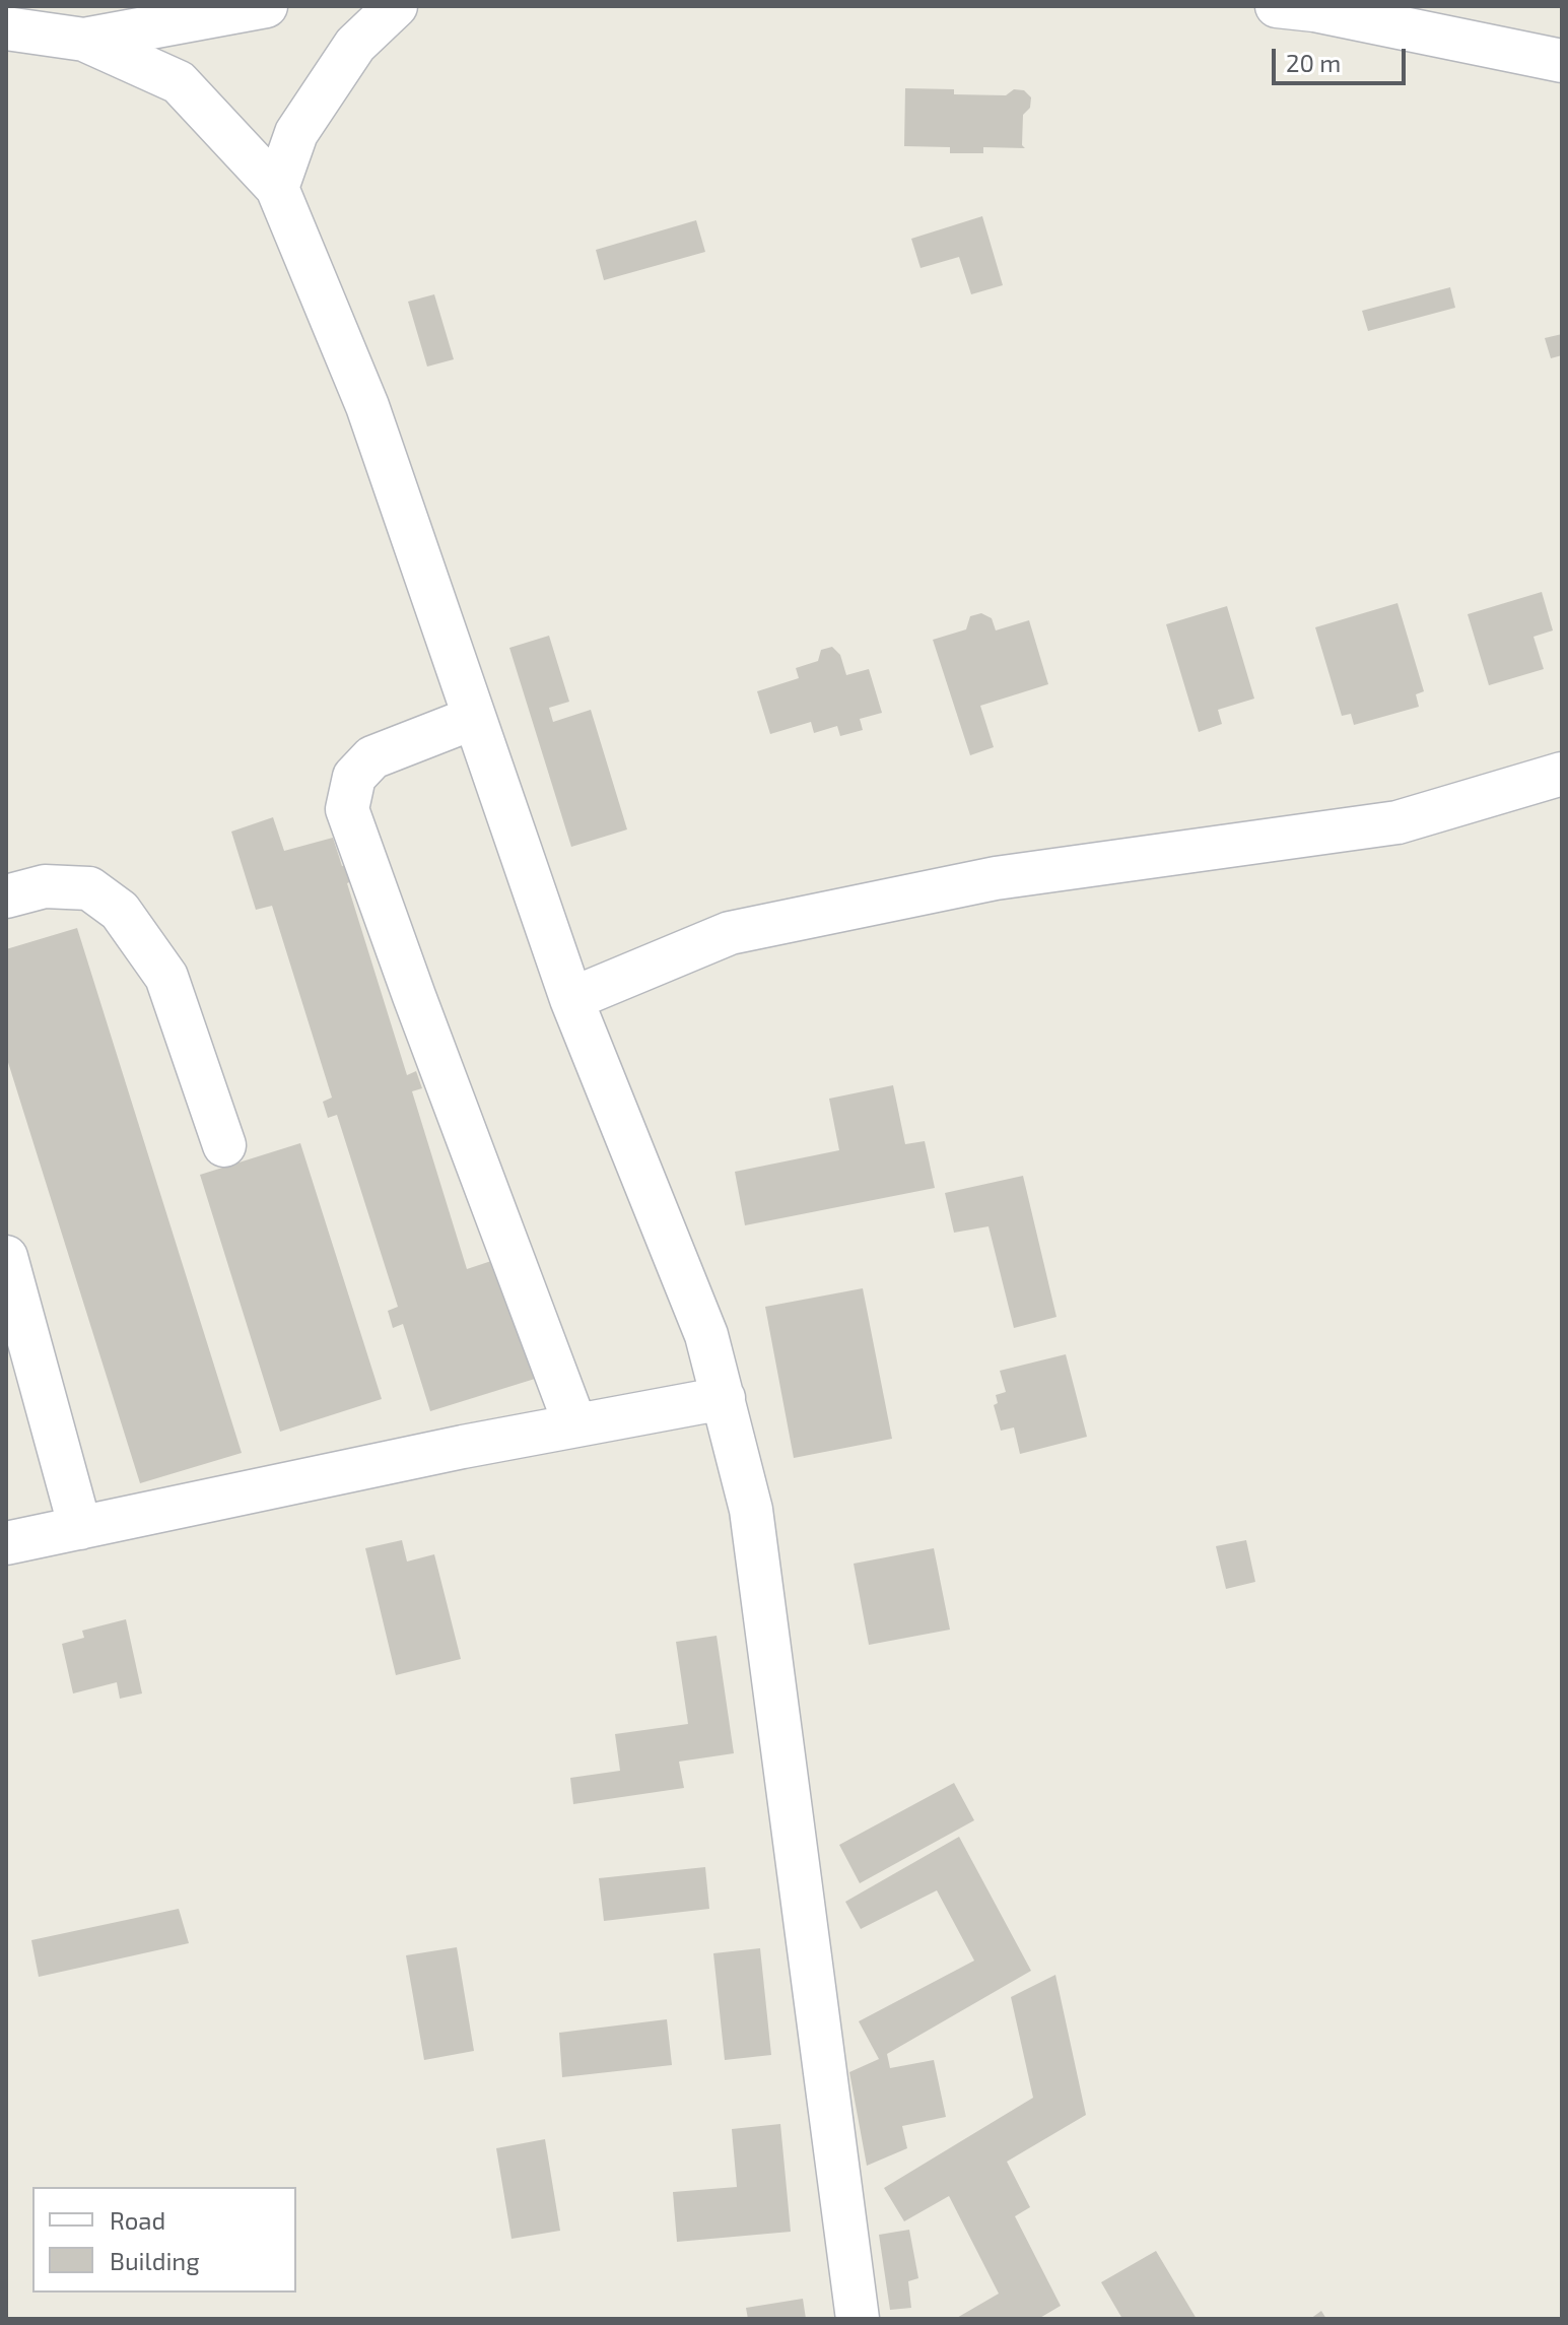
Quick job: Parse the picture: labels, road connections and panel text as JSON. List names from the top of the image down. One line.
{"legend":["Road","Building"],"scale_bar":"20 m"}
